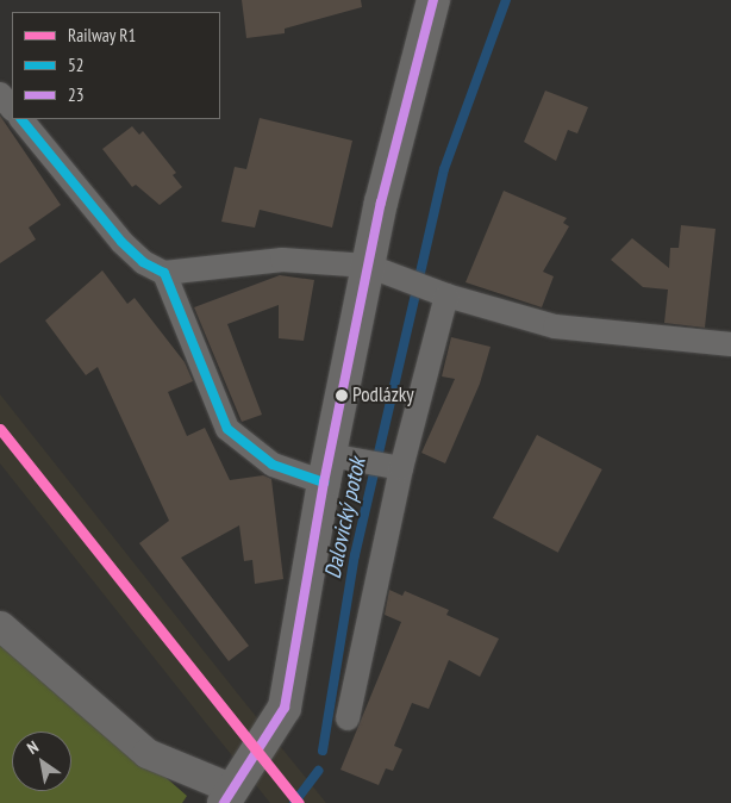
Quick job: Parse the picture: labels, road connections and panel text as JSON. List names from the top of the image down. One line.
{"water":["Dalovický potok"],"places":["Podlázky"],"lines":["transit line 23","transit line 52","rail line R1"],"legend":["Railway R1","52","23"],"north":"top left"}
